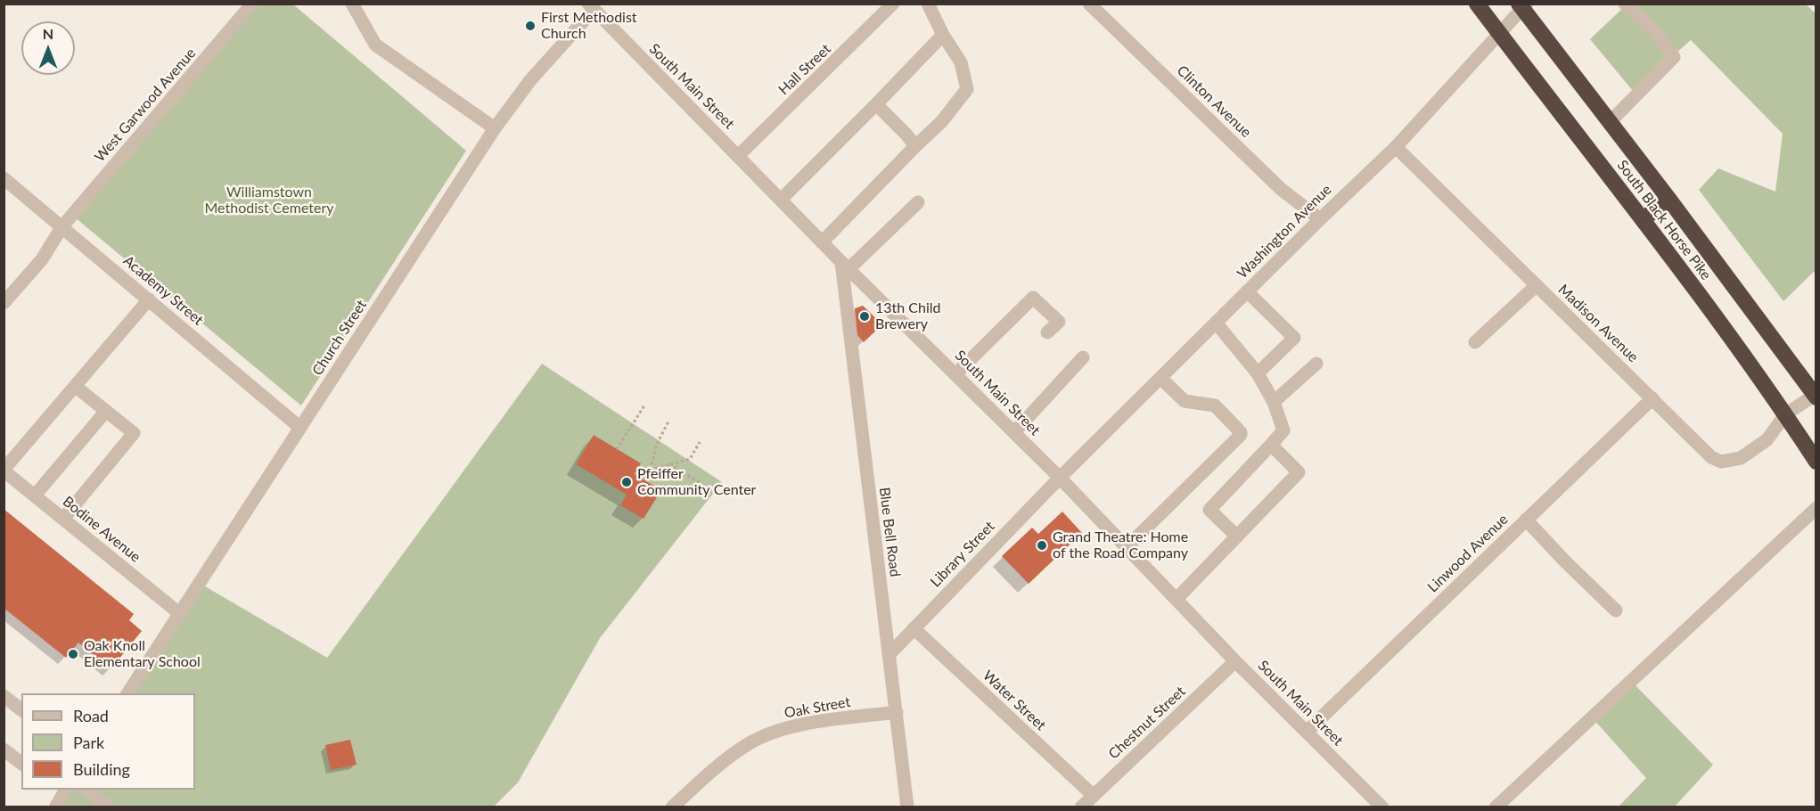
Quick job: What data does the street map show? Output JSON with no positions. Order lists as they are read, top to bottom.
{
  "streets": {
    "highway": ["South Black Horse Pike"],
    "street": [
      "Hall Street",
      "South Main Street",
      "Clinton Avenue",
      "West Garwood Avenue",
      "Washington Avenue",
      "Academy Street",
      "Madison Avenue",
      "Church Street",
      "Bodine Avenue",
      "Blue Bell Road",
      "Linwood Avenue",
      "Library Street",
      "Water Street",
      "Oak Street",
      "Chestnut Street"
    ]
  },
  "crossings": [
    ["Hall Street", "South Main Street"],
    ["South Main Street", "Washington Avenue"],
    ["South Main Street", "Church Street"],
    ["South Main Street", "Blue Bell Road"],
    ["South Main Street", "Linwood Avenue"],
    ["South Main Street", "Library Street"],
    ["South Main Street", "Chestnut Street"],
    ["Clinton Avenue", "Washington Avenue"],
    ["West Garwood Avenue", "Academy Street"],
    ["South Black Horse Pike", "Washington Avenue"],
    ["South Black Horse Pike", "Madison Avenue"],
    ["Washington Avenue", "Madison Avenue"],
    ["Washington Avenue", "Library Street"],
    ["Academy Street", "Church Street"],
    ["Madison Avenue", "Linwood Avenue"],
    ["Church Street", "Bodine Avenue"],
    ["Blue Bell Road", "Library Street"],
    ["Blue Bell Road", "Oak Street"],
    ["Library Street", "Water Street"],
    ["Water Street", "Chestnut Street"]
  ],
  "parks": ["Williamstown Methodist Cemetery"],
  "places": [
    "First Methodist Church",
    "13th Child Brewery",
    "Pfeiffer Community Center",
    "Grand Theatre: Home of the Road Company",
    "Oak Knoll Elementary School"
  ],
  "legend": ["Road", "Park", "Building"],
  "north": "top"
}
